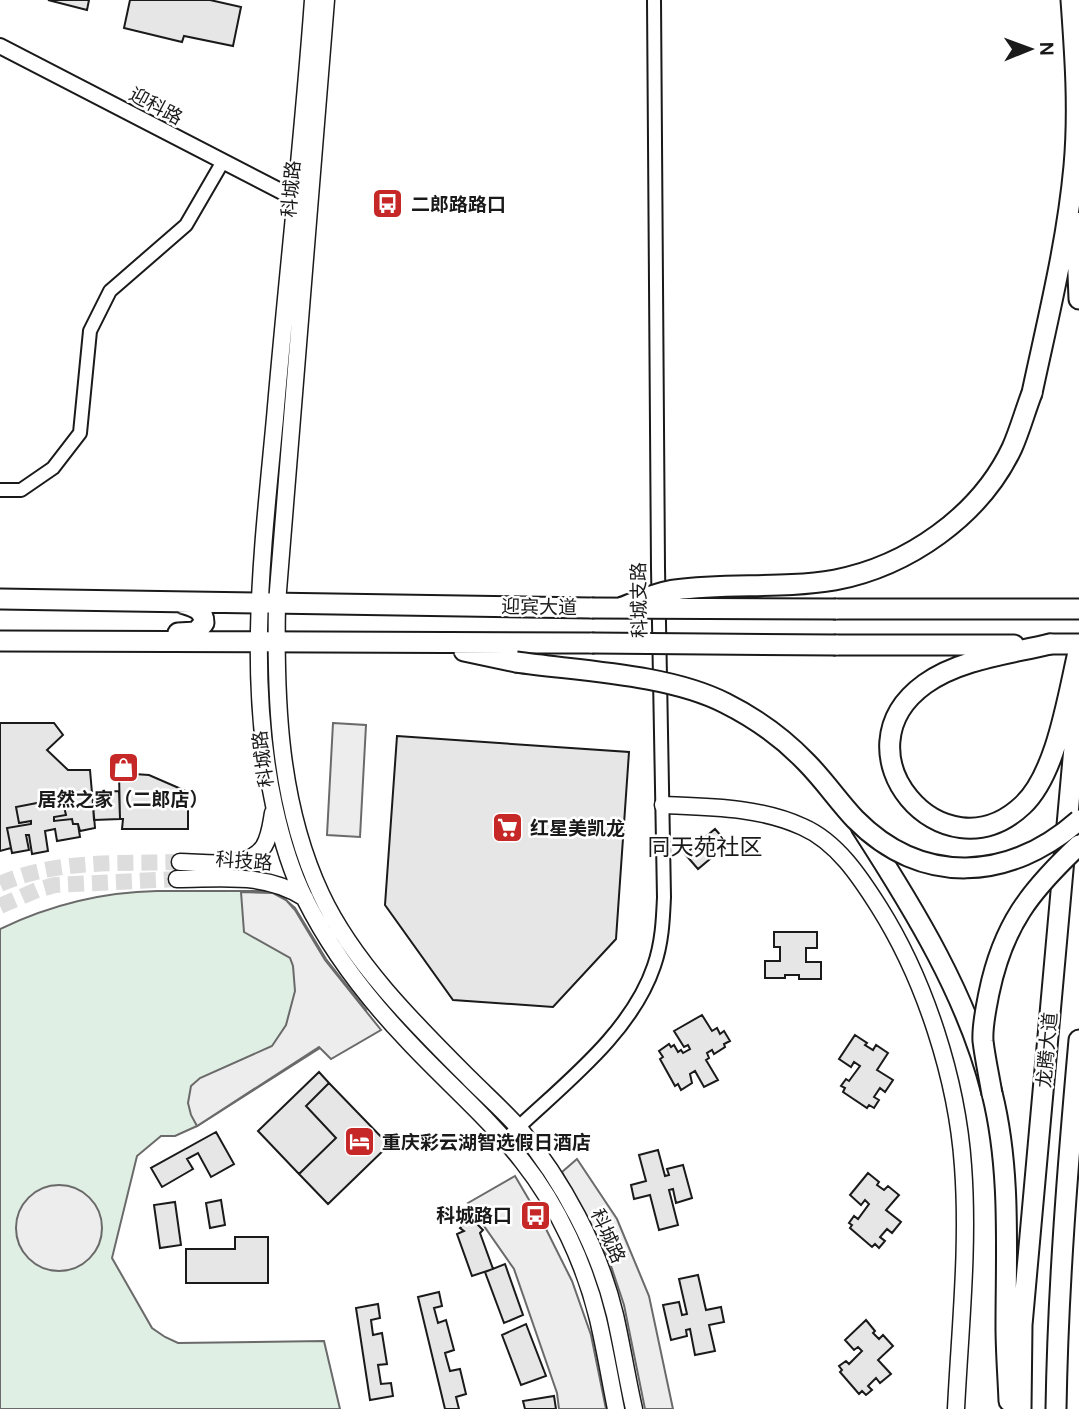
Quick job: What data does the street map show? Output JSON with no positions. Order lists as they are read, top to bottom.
{
  "streets": {
    "main road": [
      "科城路",
      "迎宾大道",
      "科技路",
      "龙腾大道"
    ],
    "street": ["迎科路", "科城支路"]
  },
  "crossings": [
    ["迎科路", "科城路"],
    ["科城路", "科城支路"],
    ["科城路", "迎宾大道"],
    ["科城路", "科技路"],
    ["迎宾大道", "龙腾大道"]
  ],
  "districts": ["同天苑社区"],
  "places": {
    "bus stop": ["二郎路路口", "科城路口"],
    "shop": ["居然之家（二郎店）"],
    "supermarket": ["红星美凯龙"],
    "hotel": ["重庆彩云湖智选假日酒店"]
  },
  "north": "right"
}
